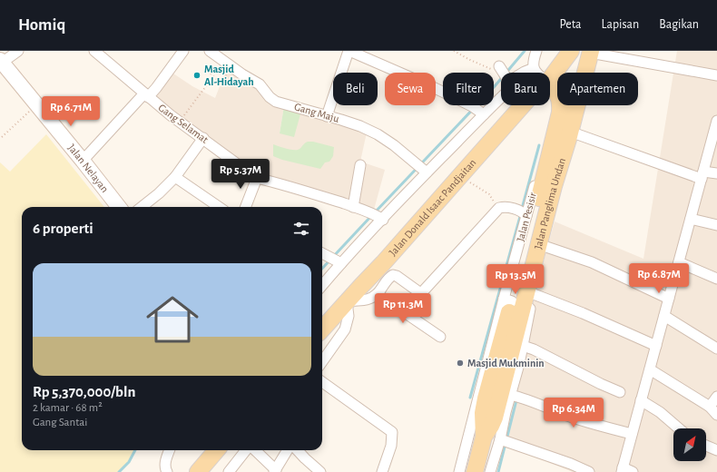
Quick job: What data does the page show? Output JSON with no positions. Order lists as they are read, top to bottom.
{
  "streets": {
    "main road": ["Jalan Nelayan", "Jalan Panglima Undan", "Jalan Donald Isaac Pandjaitan"],
    "street": ["Gang Maju", "Gang Selamat", "Jalan Pesisir"]
  },
  "crossings": [
    ["Jalan Panglima Undan", "Jalan Pesisir"]
  ],
  "places": ["Masjid Al-Hidayah", "Masjid Mukminin"],
  "north": "top right",
  "page": {
    "header": "Homiq",
    "nav": ["Peta", "Lapisan", "Bagikan"],
    "chip": [
      "Beli",
      "Sewa",
      "Filter",
      "Baru",
      "Apartemen"
    ],
    "price": [
      "Rp 6.71M",
      "Rp 5.37M",
      "Rp 6.87M",
      "Rp 13.5M",
      "Rp 11.3M",
      "Rp 6.34M"
    ],
    "heading": "6 properti",
    "list": [
      {
        "name": "Rp 5,370,000/bln",
        "note": "2 kamar · 68 m² · Gang Santai"
      }
    ]
  }
}
